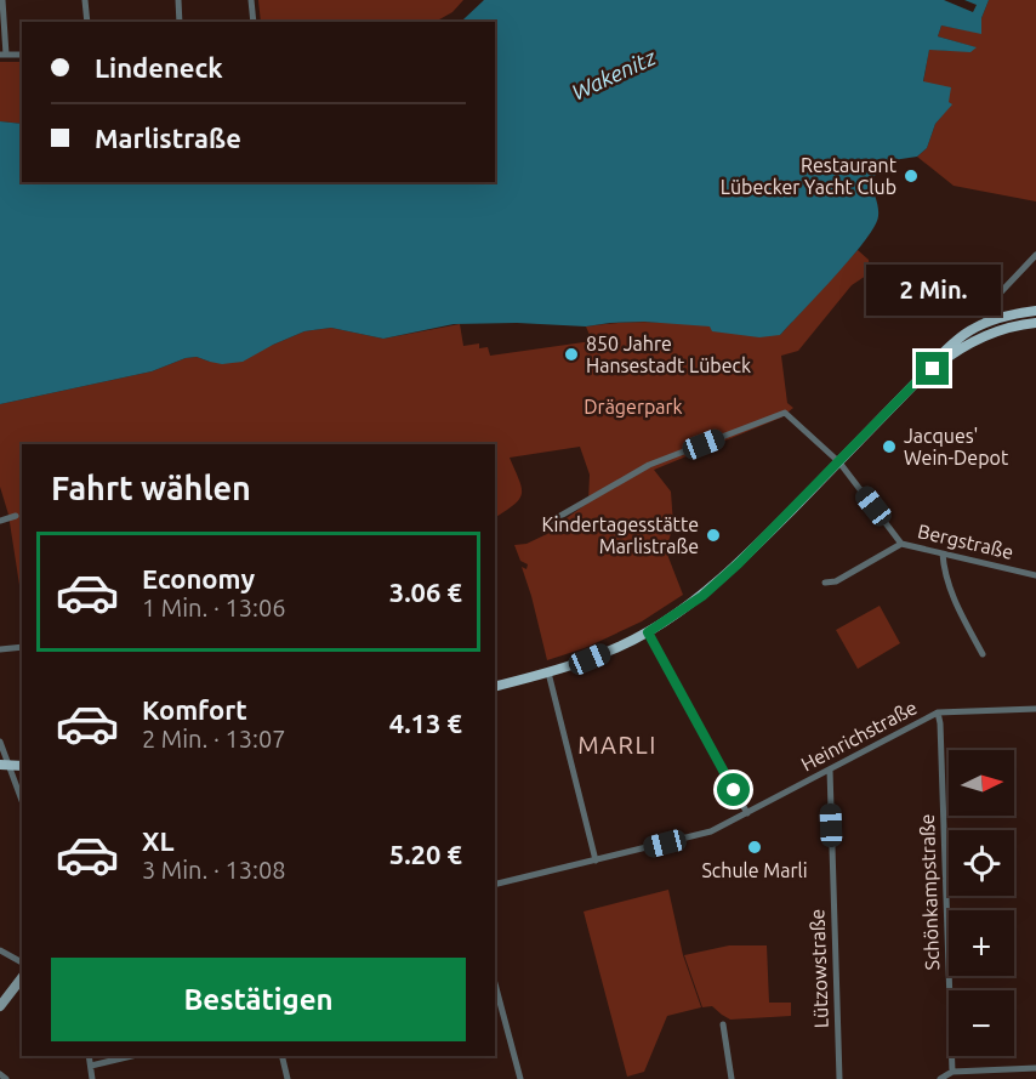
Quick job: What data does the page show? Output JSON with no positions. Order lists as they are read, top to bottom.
{
  "streets": {
    "street": [
      "Bergstraße",
      "Heinrichstraße",
      "Schönkampstraße",
      "Lützowstraße"
    ]
  },
  "crossings": [
    ["Heinrichstraße", "Schönkampstraße"],
    ["Heinrichstraße", "Lützowstraße"]
  ],
  "districts": ["MARLI"],
  "water": ["Wakenitz"],
  "parks": ["Drägerpark"],
  "places": [
    "Restaurant Lübecker Yacht Club",
    "850 Jahre Hansestadt Lübeck",
    "Jacques' Wein-Depot",
    "Kindertagesstätte Marlistraße",
    "Schule Marli"
  ],
  "north": "right",
  "page": {
    "banner": ["Lindeneck", "Marlistraße"],
    "bubble": "2 Min.",
    "heading": "Fahrt wählen",
    "list": [
      {
        "name": "Economy",
        "note": "1 Min. · 13:06",
        "value": "3.06 €"
      },
      {
        "name": "Komfort",
        "note": "2 Min. · 13:07",
        "value": "4.13 €"
      },
      {
        "name": "XL",
        "note": "3 Min. · 13:08",
        "value": "5.20 €"
      }
    ],
    "map_buttons": ["+", "−"],
    "buttons": "Bestätigen"
  }
}
